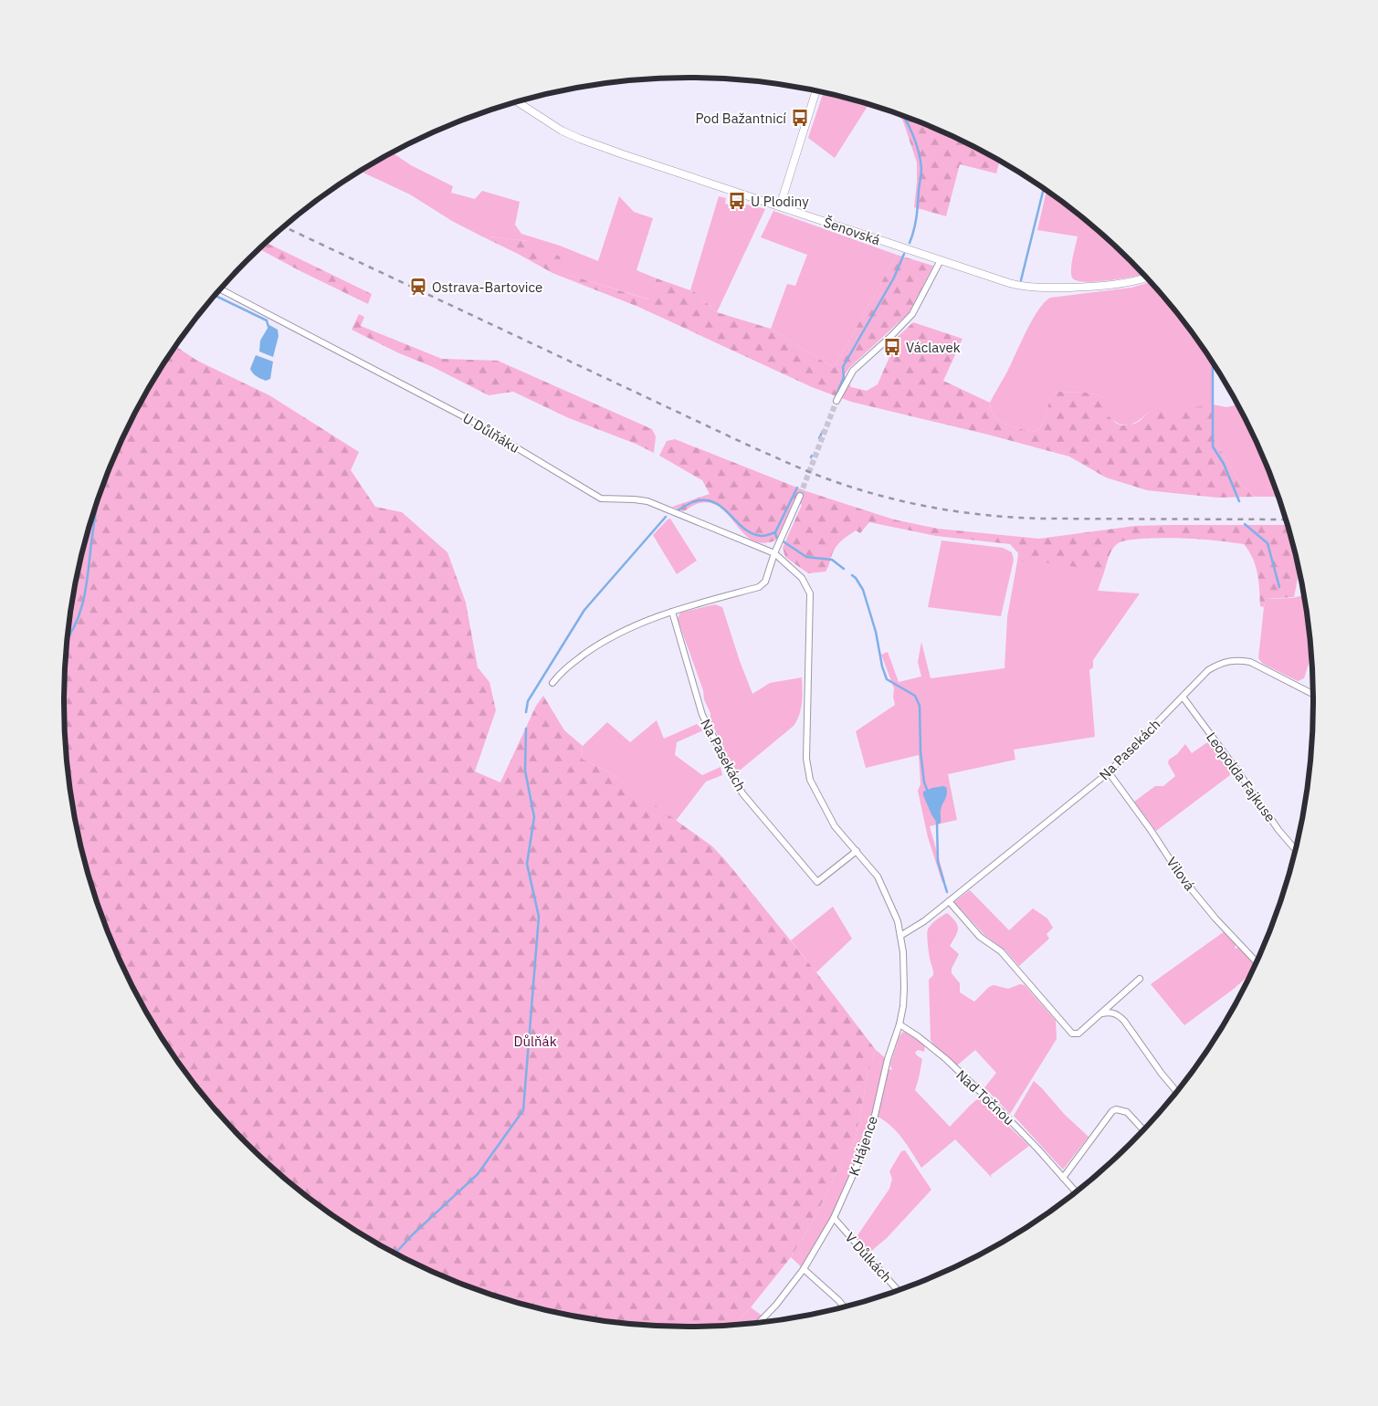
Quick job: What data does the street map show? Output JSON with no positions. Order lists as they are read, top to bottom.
{
  "streets": {
    "street": [
      "Šenovská",
      "U Důlňáku",
      "Na Pasekách",
      "Leopolda Fajkuse",
      "Vilová",
      "Nad Točnou",
      "K Hájence",
      "V Důlkách"
    ]
  },
  "crossings": [
    ["Na Pasekách", "Leopolda Fajkuse"],
    ["Na Pasekách", "Vilová"],
    ["Na Pasekách", "K Hájence"],
    ["Nad Točnou", "K Hájence"],
    ["K Hájence", "V Důlkách"]
  ],
  "parks": ["Důlňák"],
  "places": {
    "bus stop": ["Pod Bažantnicí", "U Plodiny", "Václavek"],
    "station": ["Ostrava-Bartovice"]
  }
}
